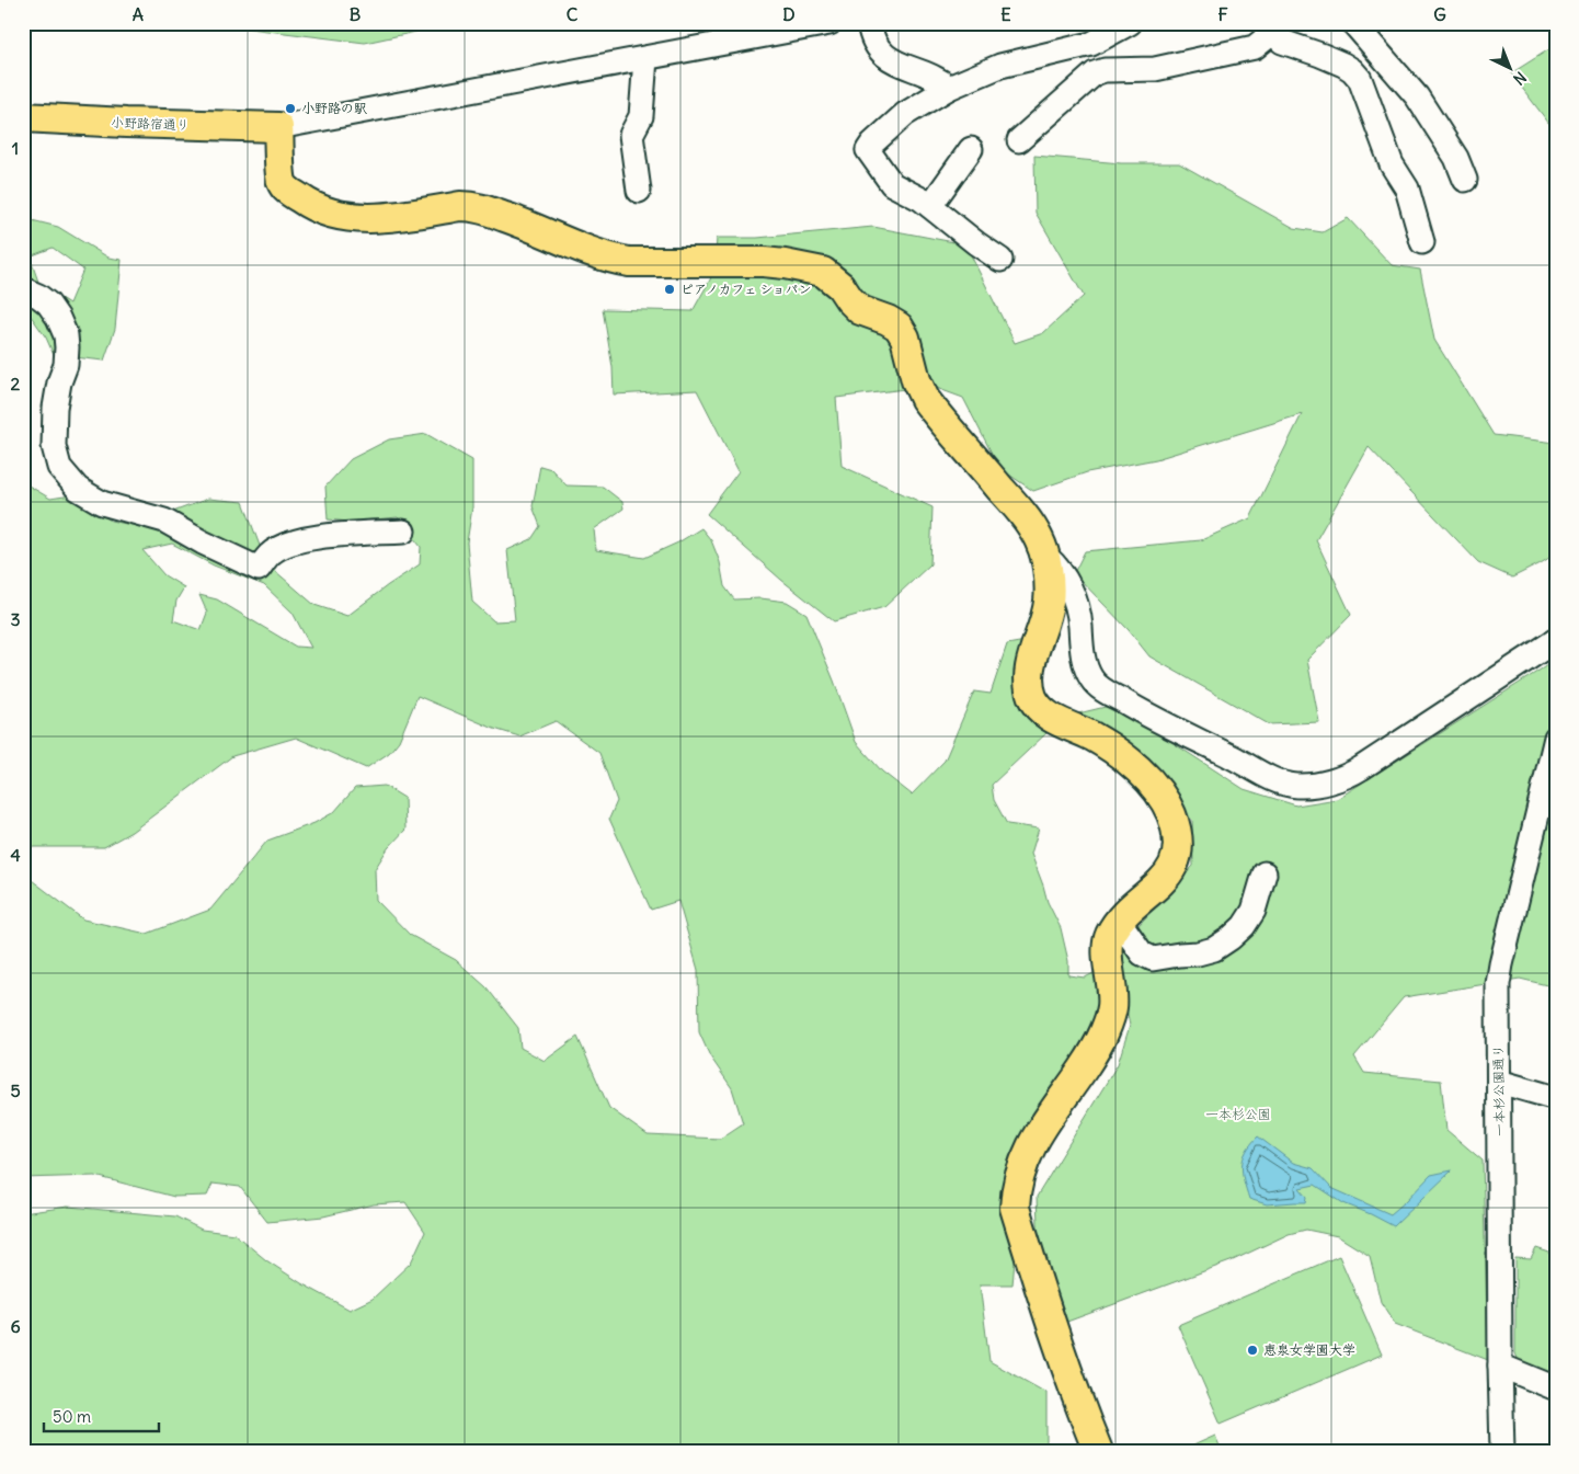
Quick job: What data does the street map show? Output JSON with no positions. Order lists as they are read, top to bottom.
{
  "streets": {
    "main road": ["小野路宿通り"],
    "street": ["一本杉公園通り"]
  },
  "parks": ["一本杉公園"],
  "places": ["小野路の駅", "ピアノカフェ ショパン", "恵泉女学園大学"],
  "scale_bar": "50 m",
  "north": "bottom right",
  "grid": {
    "columns": [
      "A",
      "B",
      "C",
      "D",
      "E",
      "F",
      "G"
    ],
    "rows": [
      "1",
      "2",
      "3",
      "4",
      "5",
      "6"
    ]
  }
}
